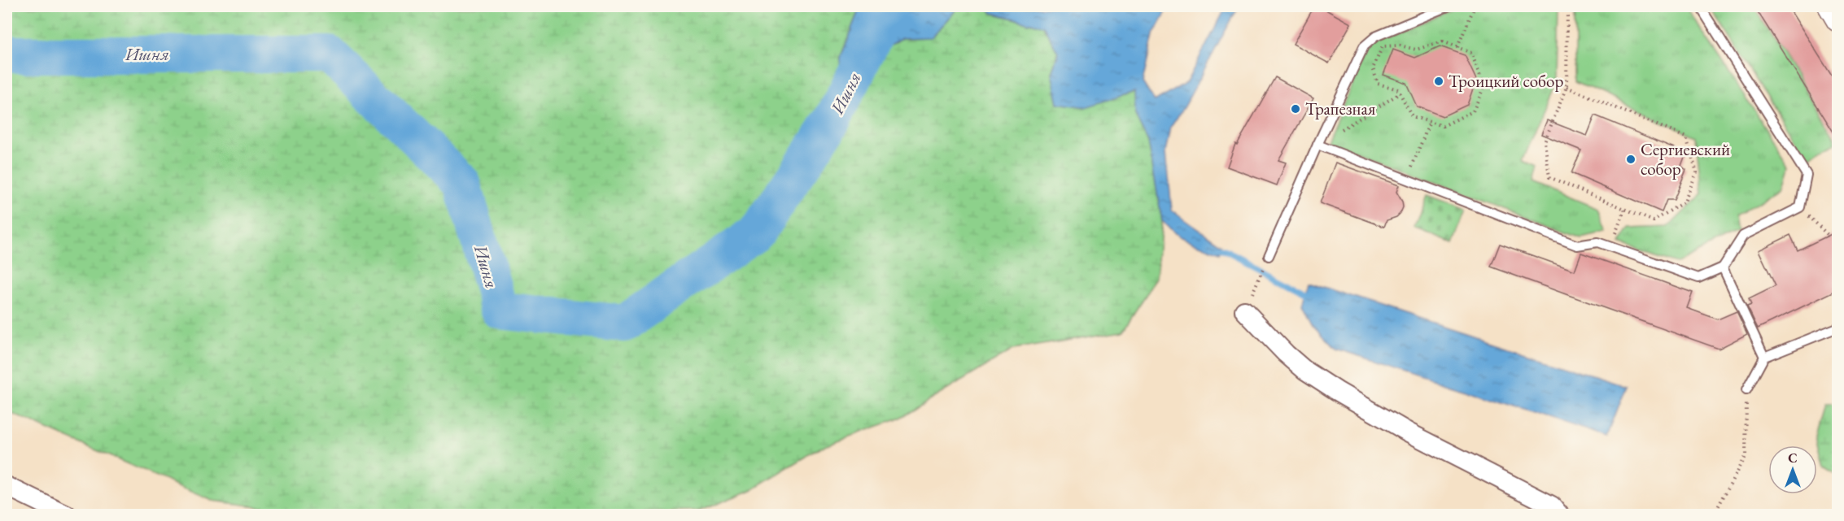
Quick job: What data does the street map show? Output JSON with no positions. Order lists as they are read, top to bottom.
{
  "water": ["Ишня"],
  "places": ["Троицкий собор", "Трапезная", "Сергиевский собор"],
  "north": "top"
}
